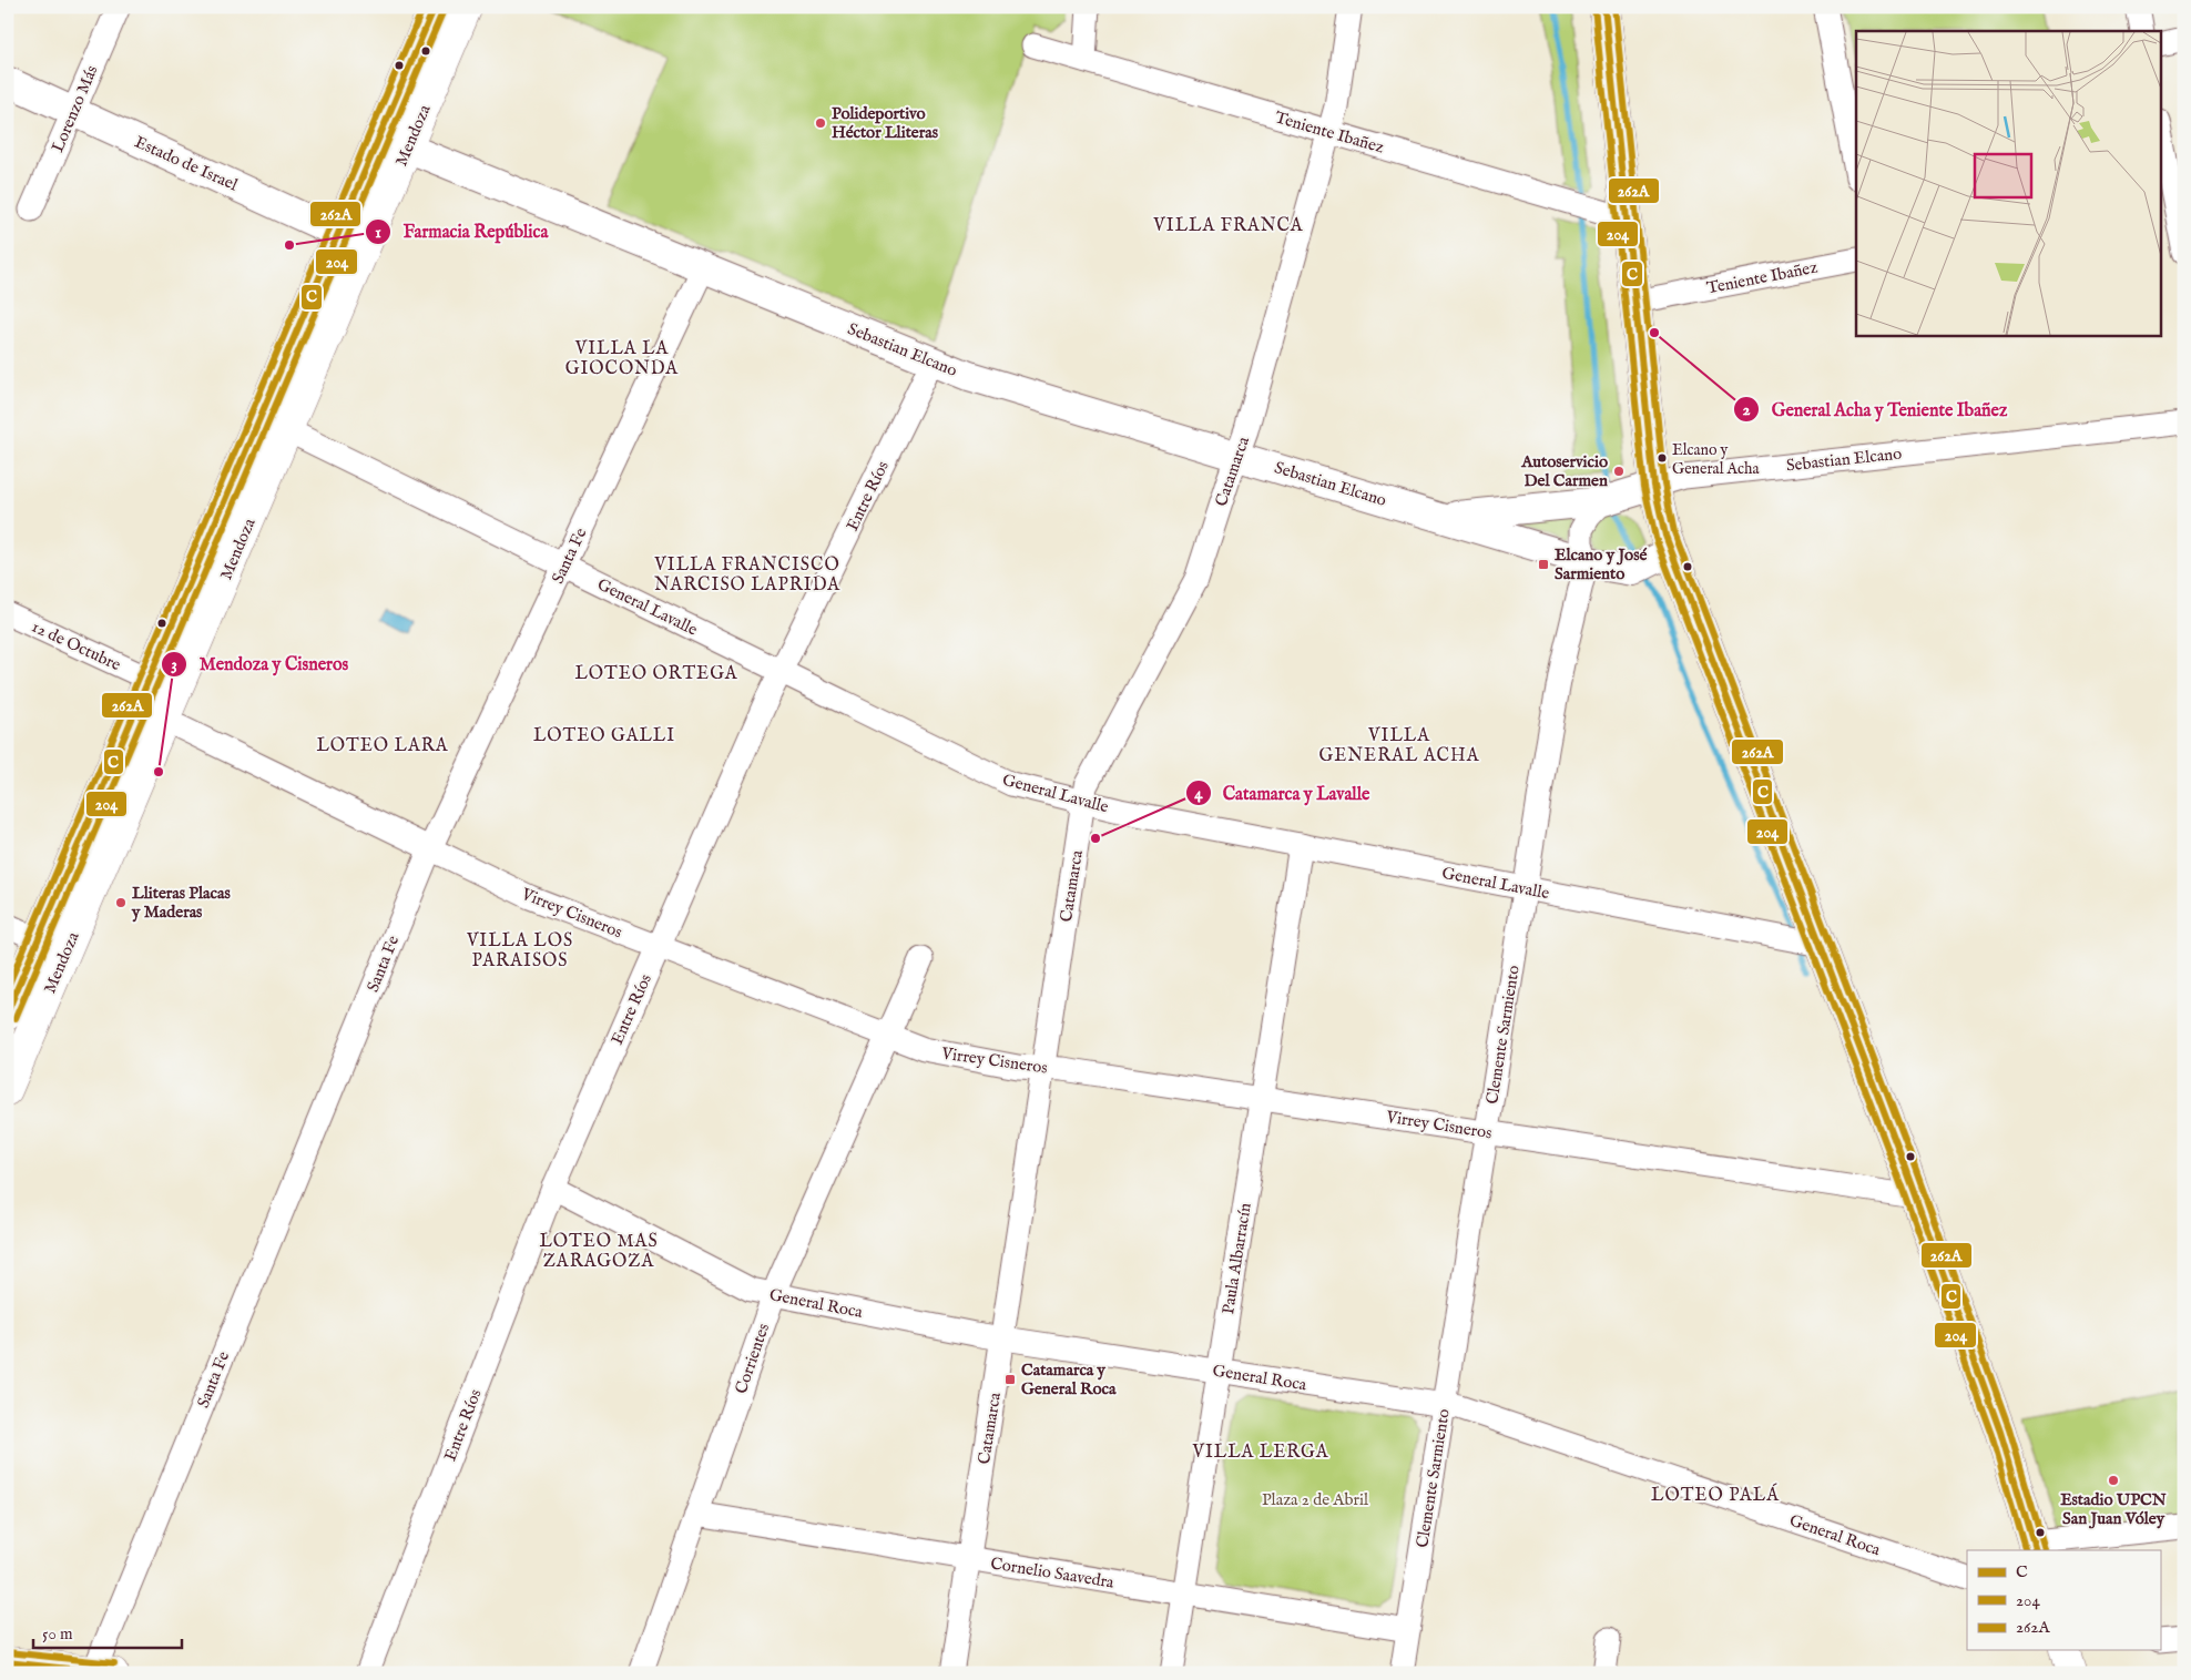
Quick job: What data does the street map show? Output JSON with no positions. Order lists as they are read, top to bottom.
{
  "streets": {
    "main road": ["Mendoza"],
    "street": [
      "Lorenzo Más",
      "Teniente Ibañez",
      "Estado de Israel",
      "Sebastian Elcano",
      "Catamarca",
      "Entre Ríos",
      "Santa Fe",
      "General Lavalle",
      "12 de Octubre",
      "Virrey Cisneros",
      "Clemente Sarmiento",
      "Paula Albarracín",
      "General Roca",
      "Corrientes",
      "Cornelio Saavedra"
    ]
  },
  "crossings": [
    ["Lorenzo Más", "Estado de Israel"],
    ["Teniente Ibañez", "Catamarca"],
    ["Mendoza", "Estado de Israel"],
    ["Mendoza", "Sebastian Elcano"],
    ["Mendoza", "General Lavalle"],
    ["Mendoza", "12 de Octubre"],
    ["Mendoza", "Virrey Cisneros"],
    ["Sebastian Elcano", "Catamarca"],
    ["Sebastian Elcano", "Entre Ríos"],
    ["Sebastian Elcano", "Santa Fe"],
    ["Sebastian Elcano", "Clemente Sarmiento"],
    ["Catamarca", "General Lavalle"],
    ["Catamarca", "Virrey Cisneros"],
    ["Catamarca", "General Roca"],
    ["Catamarca", "Cornelio Saavedra"],
    ["Entre Ríos", "General Lavalle"],
    ["Entre Ríos", "Virrey Cisneros"],
    ["Entre Ríos", "General Roca"],
    ["Santa Fe", "General Lavalle"],
    ["Santa Fe", "Virrey Cisneros"],
    ["General Lavalle", "Clemente Sarmiento"],
    ["General Lavalle", "Paula Albarracín"],
    ["12 de Octubre", "Virrey Cisneros"],
    ["Virrey Cisneros", "Clemente Sarmiento"],
    ["Virrey Cisneros", "Paula Albarracín"],
    ["Virrey Cisneros", "Corrientes"],
    ["Clemente Sarmiento", "General Roca"],
    ["Clemente Sarmiento", "Cornelio Saavedra"],
    ["Paula Albarracín", "General Roca"],
    ["Paula Albarracín", "Cornelio Saavedra"],
    ["General Roca", "Corrientes"],
    ["Corrientes", "Cornelio Saavedra"]
  ],
  "districts": [
    "VILLA FRANCA",
    "VILLA LA GIOCONDA",
    "VILLA FRANCISCO NARCISO LAPRIDA",
    "LOTEO ORTEGA",
    "LOTEO GALLI",
    "VILLA GENERAL ACHA",
    "LOTEO LARA",
    "VILLA LOS PARAISOS",
    "LOTEO MAS ZARAGOZA",
    "VILLA LERGA",
    "LOTEO PALÁ"
  ],
  "parks": ["Plaza 2 de Abril"],
  "places": {
    "other": [
      "Polideportivo Héctor Lliteras",
      "Farmacia República",
      "General Acha y Teniente Ibañez",
      "Elcano y General Acha",
      "Autoservicio Del Carmen",
      "Mendoza y Cisneros",
      "Catamarca y Lavalle",
      "Lliteras Placas y Maderas",
      "Estadio UPCN San Juan Vóley"
    ],
    "transit": ["Elcano y José Sarmiento", "Catamarca y General Roca"]
  },
  "lines": ["transit line C", "transit line 262A", "transit line 204"],
  "legend": ["C", "204", "262A"],
  "scale_bar": "50 m"
}
